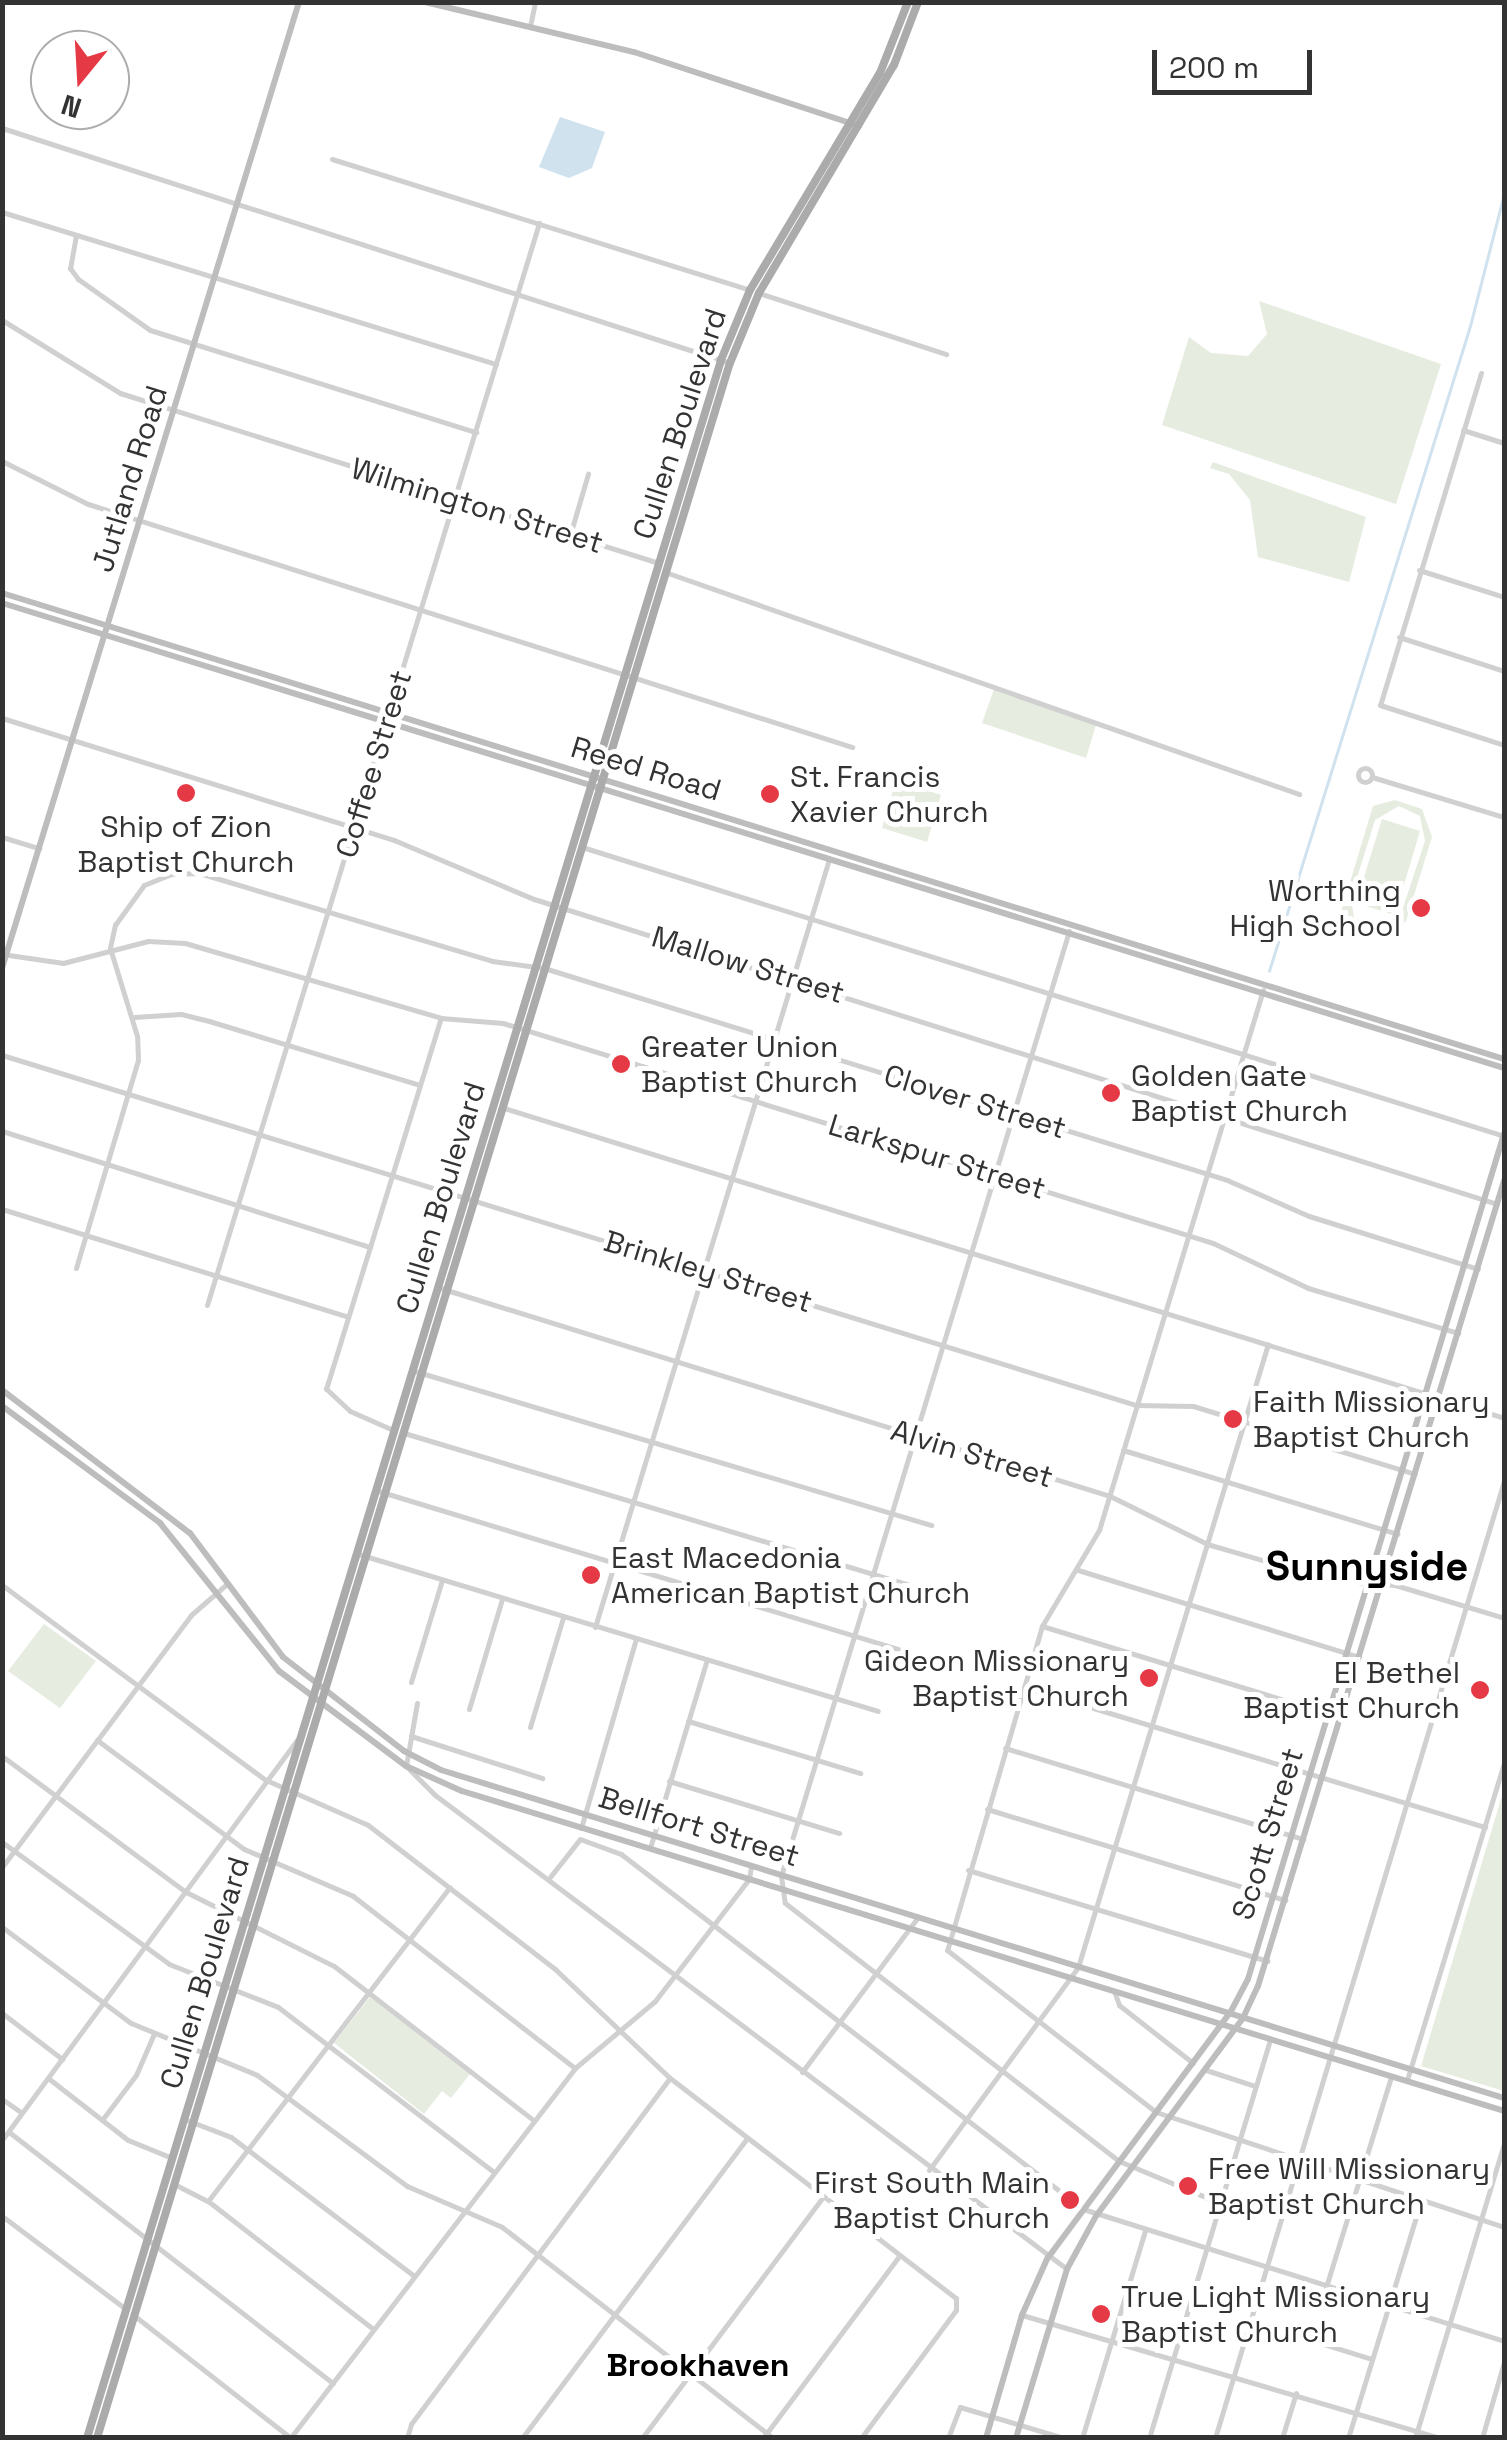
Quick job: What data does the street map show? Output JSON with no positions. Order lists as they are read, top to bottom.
{
  "streets": {
    "main road": [
      "Cullen Boulevard",
      "Jutland Road",
      "Reed Road",
      "Bellfort Street",
      "Scott Street"
    ],
    "street": [
      "Wilmington Street",
      "Coffee Street",
      "Mallow Street",
      "Clover Street",
      "Larkspur Street",
      "Brinkley Street",
      "Alvin Street"
    ]
  },
  "crossings": [
    ["Cullen Boulevard", "Wilmington Street"],
    ["Cullen Boulevard", "Reed Road"],
    ["Cullen Boulevard", "Mallow Street"],
    ["Cullen Boulevard", "Clover Street"],
    ["Cullen Boulevard", "Larkspur Street"],
    ["Cullen Boulevard", "Brinkley Street"],
    ["Cullen Boulevard", "Alvin Street"],
    ["Cullen Boulevard", "Bellfort Street"],
    ["Jutland Road", "Wilmington Street"],
    ["Jutland Road", "Reed Road"],
    ["Jutland Road", "Mallow Street"],
    ["Jutland Road", "Larkspur Street"],
    ["Wilmington Street", "Coffee Street"],
    ["Coffee Street", "Reed Road"],
    ["Coffee Street", "Mallow Street"],
    ["Coffee Street", "Clover Street"],
    ["Coffee Street", "Larkspur Street"],
    ["Coffee Street", "Brinkley Street"],
    ["Mallow Street", "Scott Street"],
    ["Clover Street", "Larkspur Street"],
    ["Clover Street", "Scott Street"],
    ["Larkspur Street", "Scott Street"],
    ["Brinkley Street", "Scott Street"],
    ["Alvin Street", "Scott Street"],
    ["Bellfort Street", "Scott Street"]
  ],
  "districts": ["Sunnyside", "Brookhaven"],
  "places": [
    "Ship of Zion Baptist Church",
    "St. Francis Xavier Church",
    "Worthing High School",
    "Greater Union Baptist Church",
    "Golden Gate Baptist Church",
    "Faith Missionary Baptist Church",
    "East Macedonia American Baptist Church",
    "Gideon Missionary Baptist Church",
    "El Bethel Baptist Church",
    "Free Will Missionary Baptist Church",
    "First South Main Baptist Church",
    "True Light Missionary Baptist Church"
  ],
  "scale_bar": "200 m",
  "north": "bottom"
}
